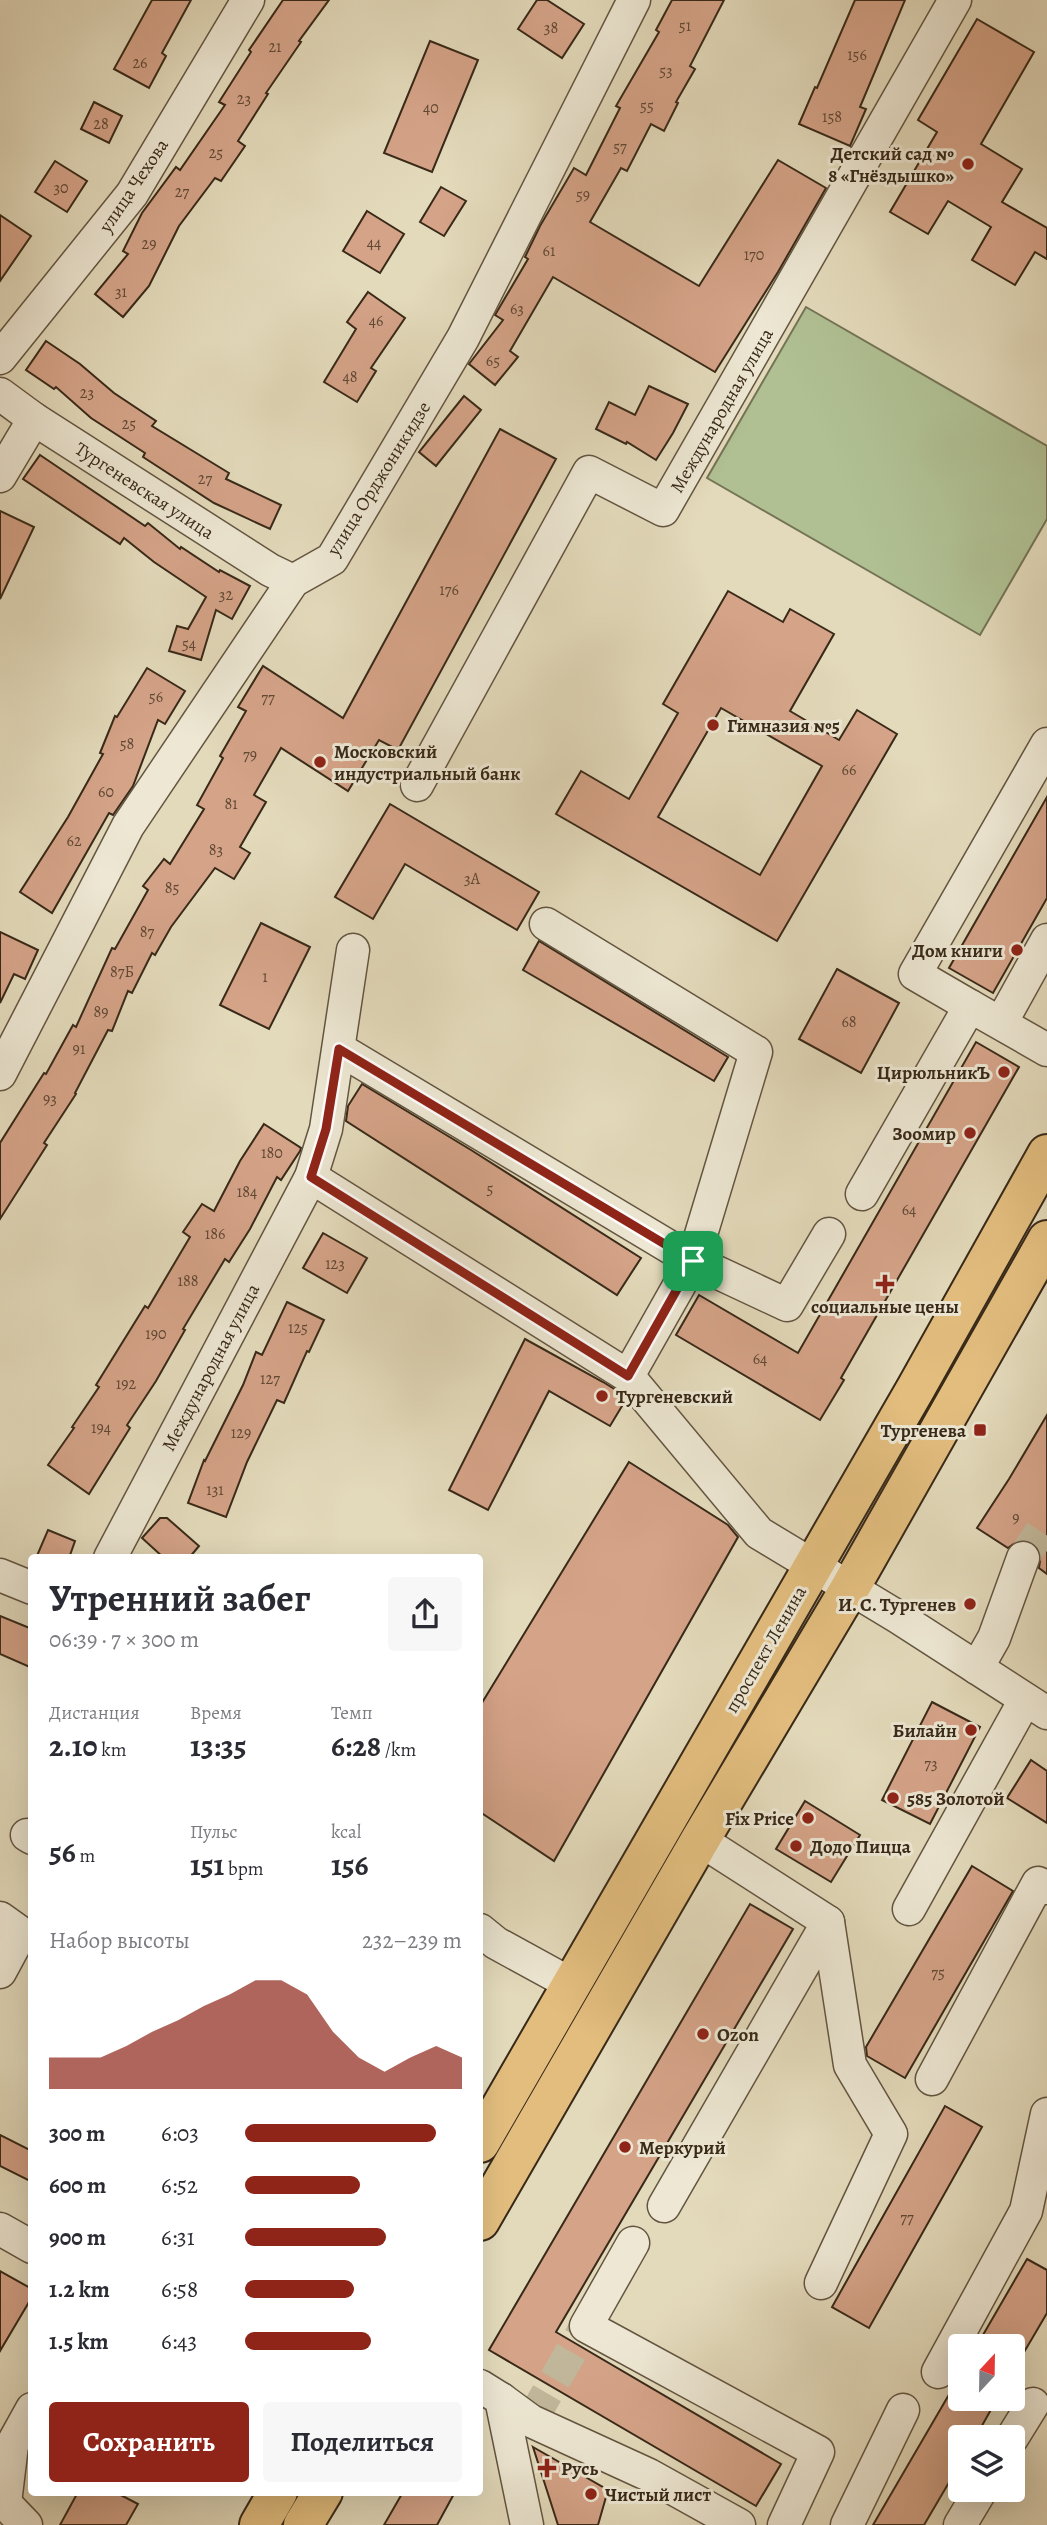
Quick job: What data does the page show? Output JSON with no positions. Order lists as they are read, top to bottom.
{
  "streets": {
    "main road": ["проспект Ленина"],
    "street": [
      "улица Чехова",
      "Международная улица",
      "улица Орджоникидзе",
      "Тургеневская улица"
    ]
  },
  "crossings": [
    ["улица Орджоникидзе", "Тургеневская улица"]
  ],
  "places": {
    "other": [
      "Детский сад № 8 «Гнёздышко»",
      "Гимназия №5",
      "Московский индустриальный банк",
      "Дом книги",
      "ЦирюльникЪ",
      "Зоомир",
      "Тургеневский",
      "И. С. Тургенев",
      "Билайн",
      "585 Золотой",
      "Fix Price",
      "Додо Пицца",
      "Ozon",
      "Меркурий",
      "Чистый лист"
    ],
    "health": ["социальные цены", "Русь"],
    "transit": ["Тургенева"]
  },
  "house_numbers": [
    "51",
    "38",
    "21",
    "156",
    "26",
    "53",
    "23",
    "55",
    "40",
    "158",
    "28",
    "57",
    "25",
    "30",
    "27",
    "59",
    "44",
    "29",
    "61",
    "170",
    "31",
    "63",
    "46",
    "65",
    "48",
    "23",
    "25",
    "27",
    "176",
    "32",
    "54",
    "56",
    "77",
    "58",
    "79",
    "66",
    "60",
    "81",
    "62",
    "83",
    "3А",
    "85",
    "87",
    "87Б",
    "1",
    "89",
    "68",
    "91",
    "93",
    "180",
    "5",
    "184",
    "64",
    "186",
    "123",
    "188",
    "125",
    "190",
    "64",
    "127",
    "192",
    "194",
    "129",
    "131",
    "9",
    "73",
    "75",
    "77"
  ],
  "north": "top",
  "page": {
    "heading": ["Утренний забег", "06:39 · 7 × 300 m"],
    "stats": [
      ["Дистанция", "2.10 km"],
      ["Время", "13:35"],
      ["Темп", "6:28 /km"],
      ["56 m"],
      ["Пульс", "151 bpm"],
      ["kcal", "156"]
    ],
    "chart": ["Набор высоты", "232–239 m"],
    "list": [
      {
        "name": "300 m",
        "note": "6:03"
      },
      {
        "name": "600 m",
        "note": "6:52"
      },
      {
        "name": "900 m",
        "note": "6:31"
      },
      {
        "name": "1.2 km",
        "note": "6:58"
      },
      {
        "name": "1.5 km",
        "note": "6:43"
      }
    ],
    "buttons": ["Сохранить", "Поделиться"]
  }
}
